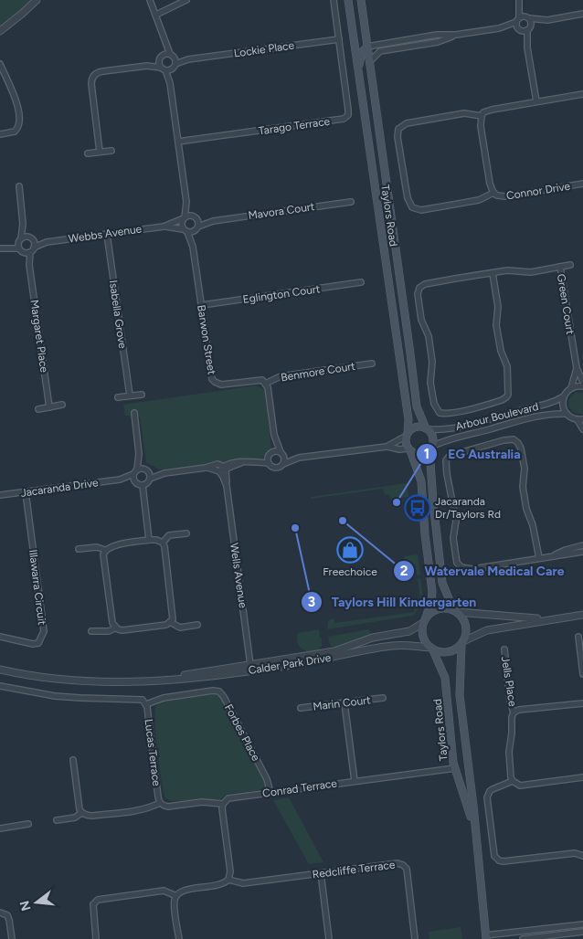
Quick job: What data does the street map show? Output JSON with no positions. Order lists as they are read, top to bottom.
{
  "streets": {
    "main road": ["Taylors Road"],
    "street": [
      "Lockie Place",
      "Tarago Terrace",
      "Connor Drive",
      "Mavora Court",
      "Webbs Avenue",
      "Eglington Court",
      "Green Court",
      "Isabella Grove",
      "Margaret Place",
      "Barwon Street",
      "Benmore Court",
      "Arbour Boulevard",
      "Jacaranda Drive",
      "Wells Avenue",
      "Illawarra Circuit",
      "Calder Park Drive",
      "Jells Place",
      "Marin Court",
      "Forbes Place",
      "Lucas Terrace",
      "Conrad Terrace",
      "Redcliffe Terrace"
    ]
  },
  "crossings": [
    ["Lockie Place", "Tarago Terrace"],
    ["Mavora Court", "Webbs Avenue"],
    ["Mavora Court", "Barwon Street"],
    ["Taylors Road", "Arbour Boulevard"],
    ["Taylors Road", "Calder Park Drive"],
    ["Taylors Road", "Conrad Terrace"],
    ["Webbs Avenue", "Isabella Grove"],
    ["Webbs Avenue", "Margaret Place"],
    ["Webbs Avenue", "Barwon Street"],
    ["Eglington Court", "Barwon Street"],
    ["Barwon Street", "Benmore Court"],
    ["Jacaranda Drive", "Illawarra Circuit"],
    ["Wells Avenue", "Calder Park Drive"],
    ["Forbes Place", "Lucas Terrace"],
    ["Forbes Place", "Conrad Terrace"],
    ["Lucas Terrace", "Conrad Terrace"]
  ],
  "places": {
    "other": ["EG Australia", "Watervale Medical Care", "Taylors Hill Kindergarten"],
    "bus stop": ["Jacaranda Dr/Taylors Rd"],
    "shop": ["Freechoice"]
  },
  "north": "left"
}
